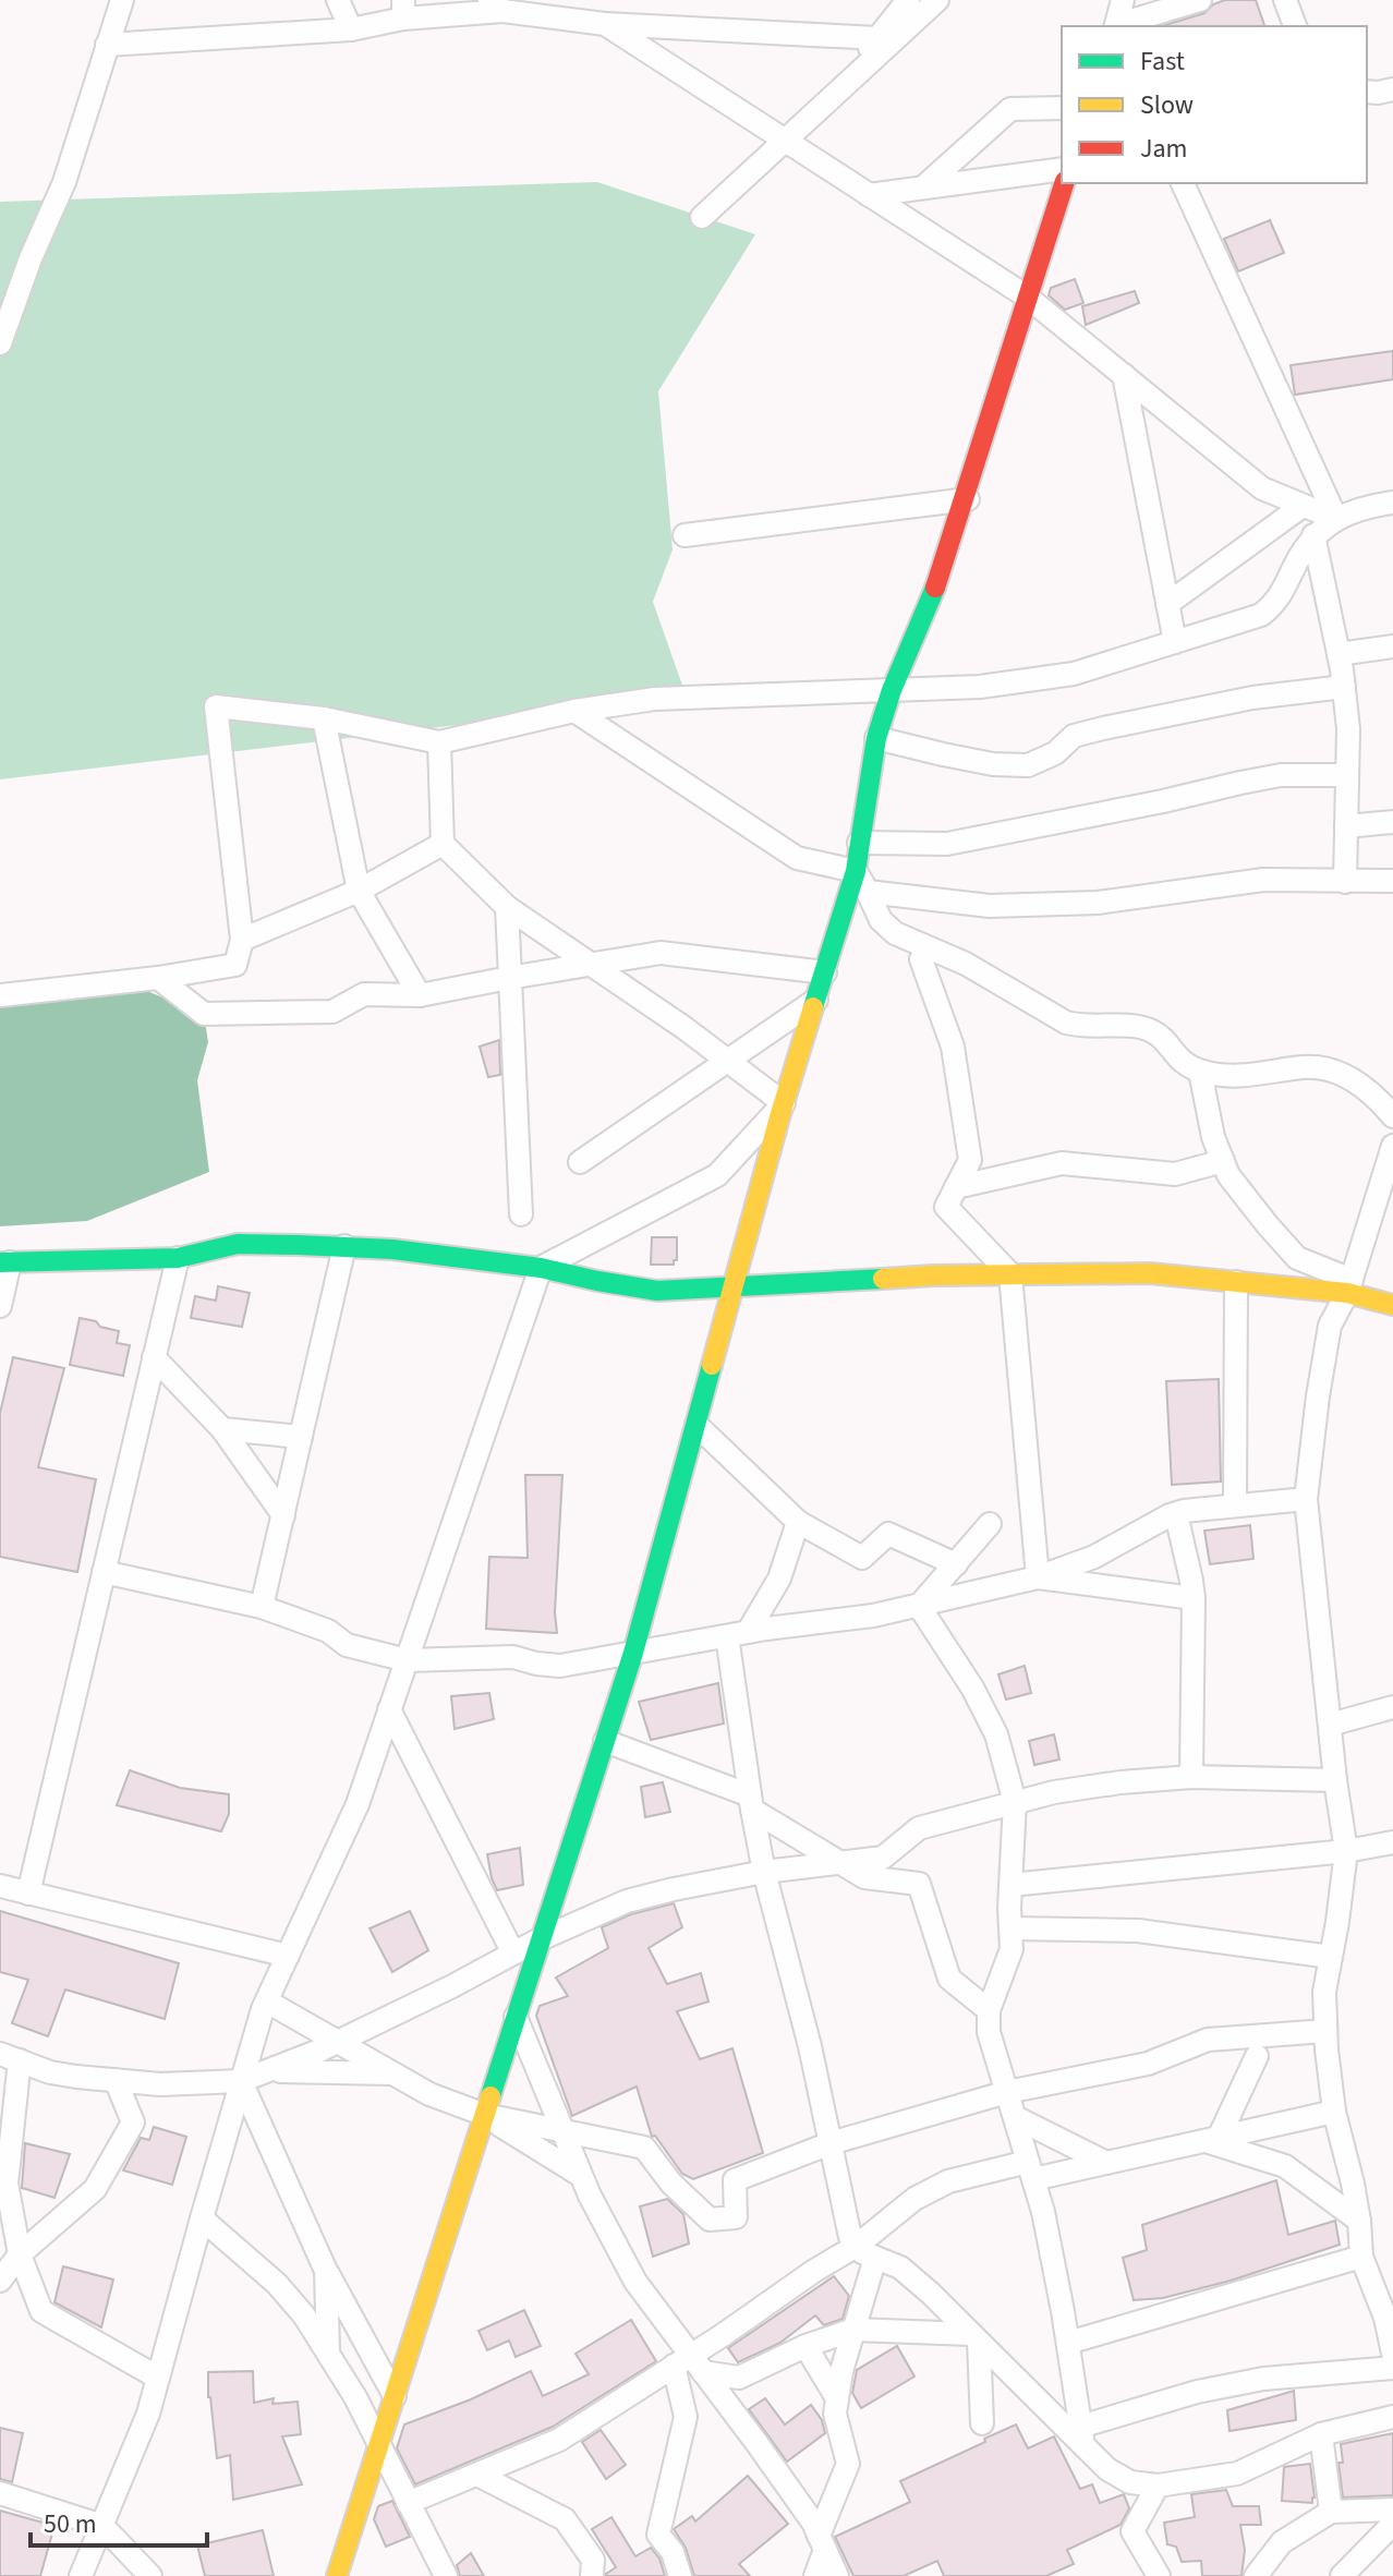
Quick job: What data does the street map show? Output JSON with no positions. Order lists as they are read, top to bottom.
{
  "legend": ["Fast", "Slow", "Jam"],
  "scale_bar": "50 m"
}
